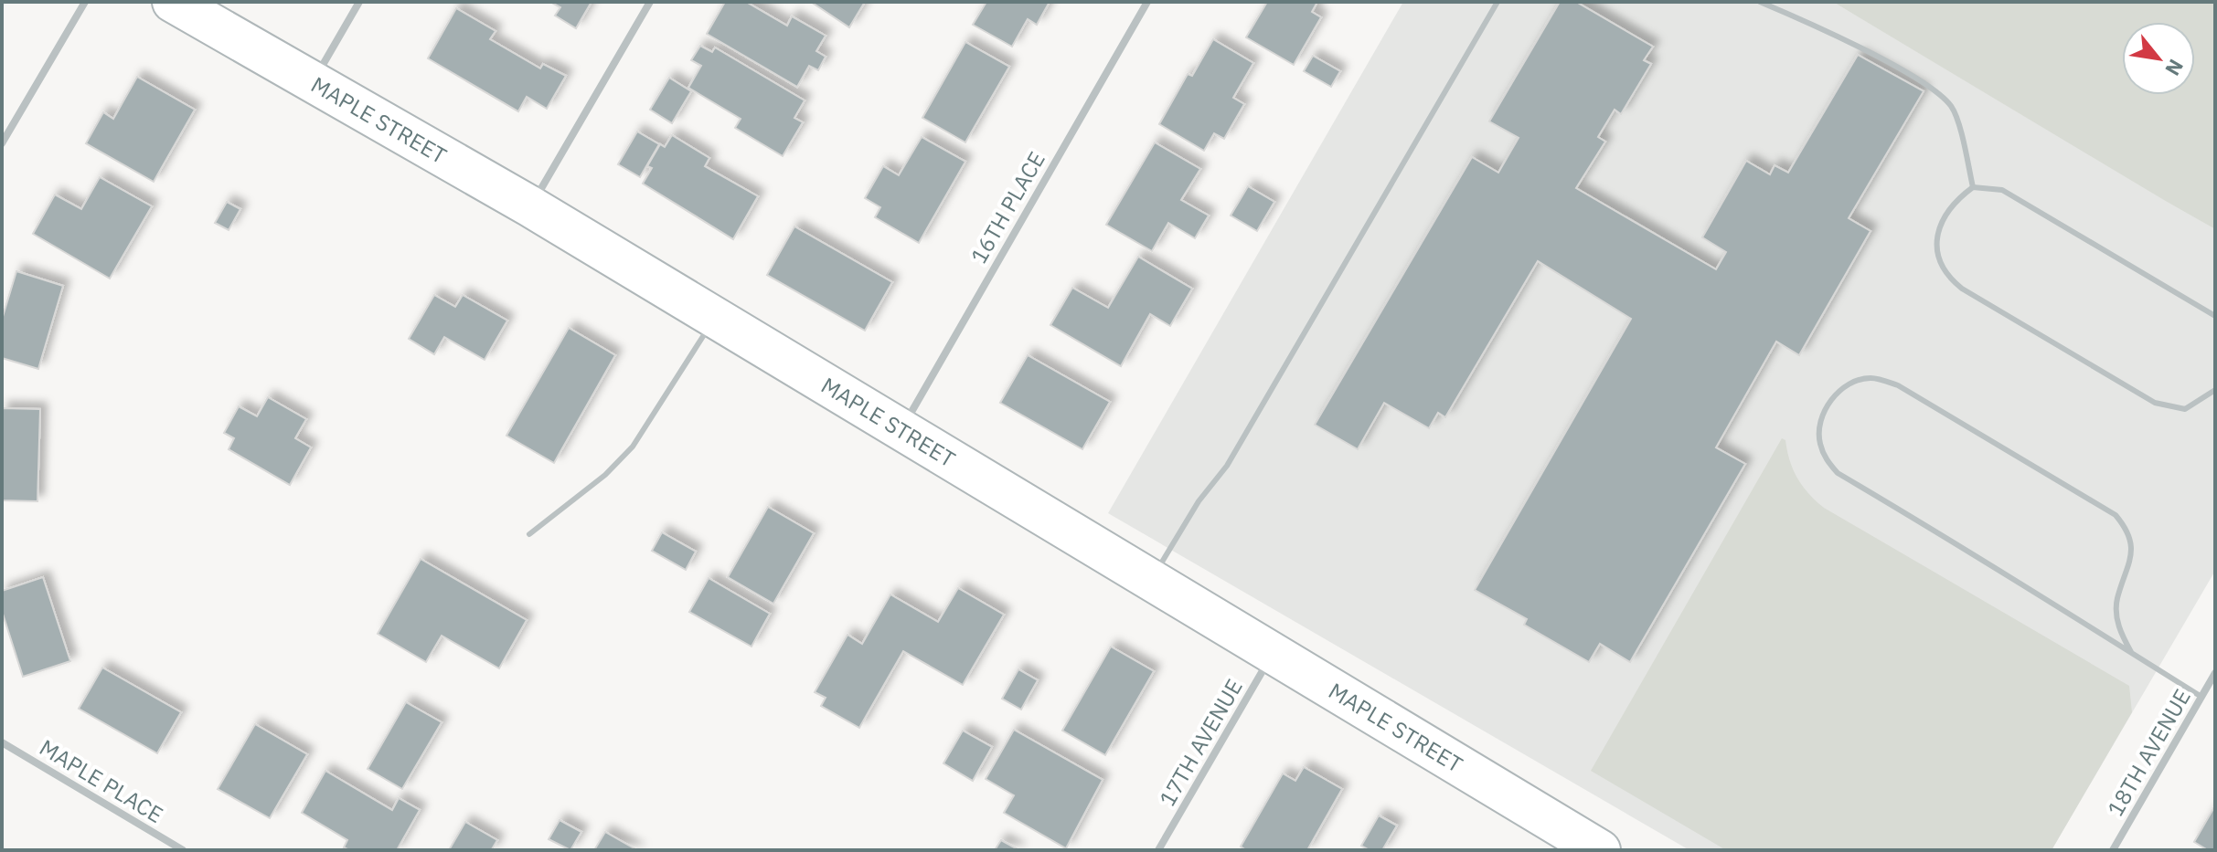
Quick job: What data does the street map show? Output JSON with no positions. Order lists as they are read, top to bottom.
{
  "streets": {
    "street": [
      "MAPLE STREET",
      "16TH PLACE",
      "17TH AVENUE",
      "18TH AVENUE",
      "MAPLE PLACE"
    ]
  },
  "crossings": [
    ["MAPLE STREET", "16TH PLACE"],
    ["MAPLE STREET", "17TH AVENUE"]
  ],
  "north": "bottom right"
}
